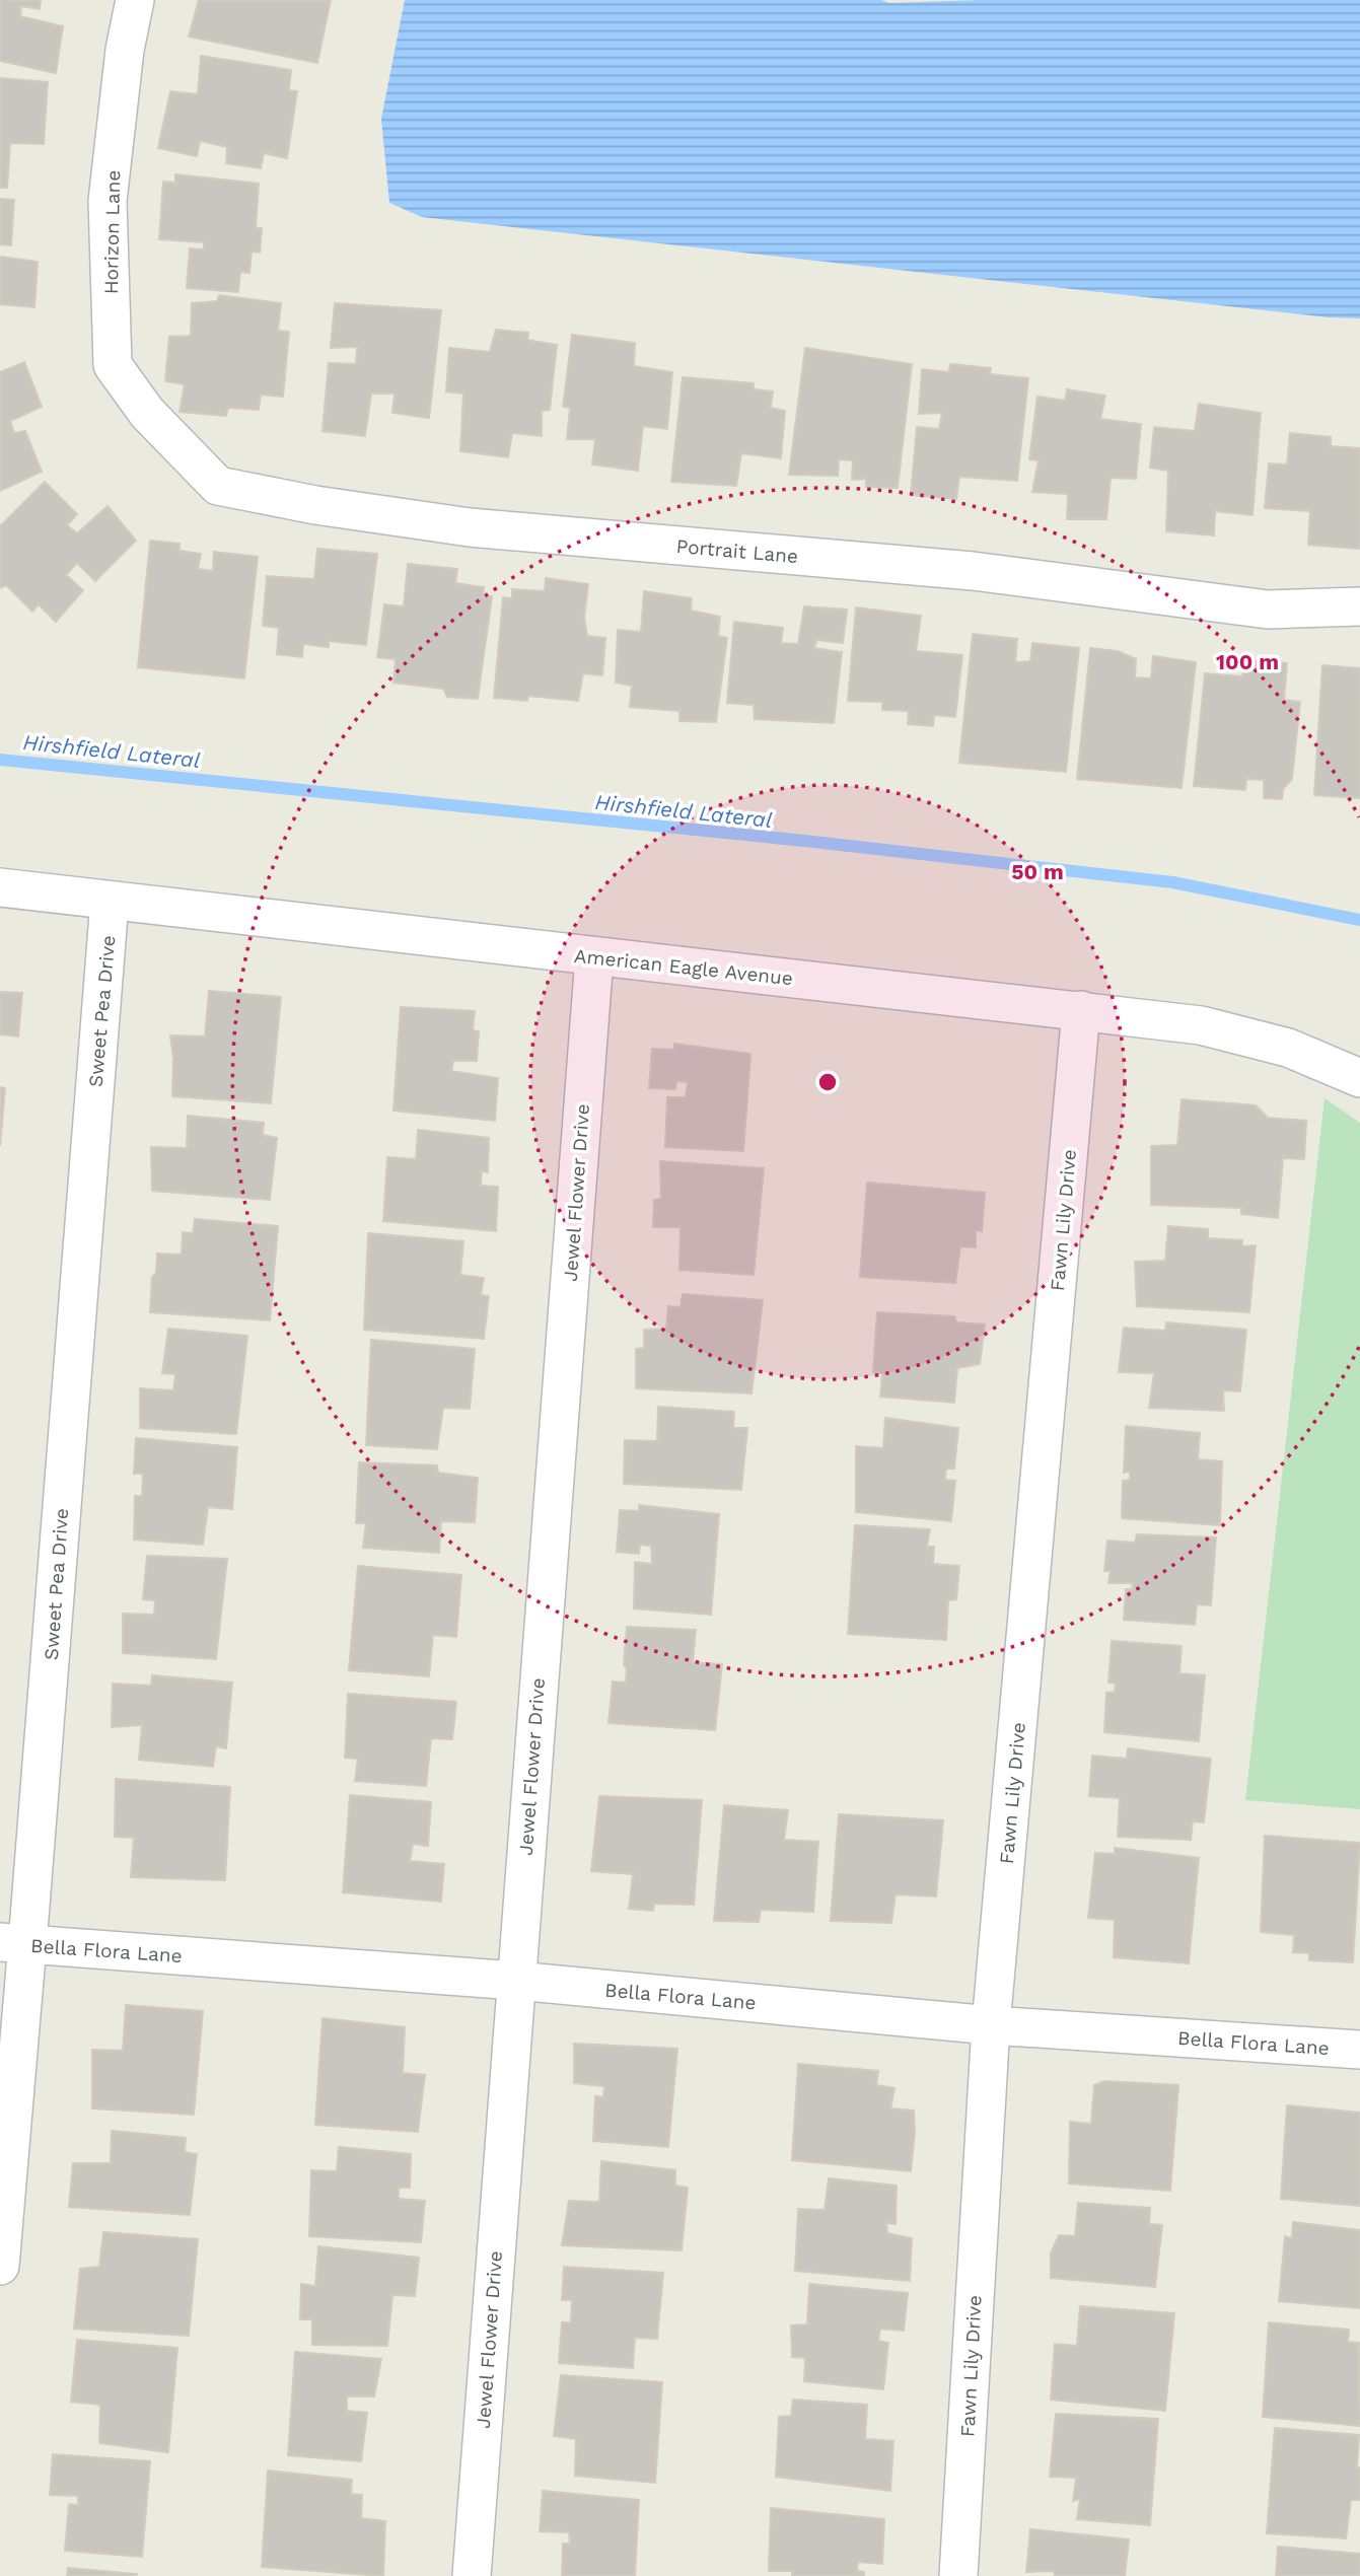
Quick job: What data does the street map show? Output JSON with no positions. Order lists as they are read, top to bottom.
{
  "streets": {
    "street": [
      "Horizon Lane",
      "Portrait Lane",
      "American Eagle Avenue",
      "Sweet Pea Drive",
      "Jewel Flower Drive",
      "Fawn Lily Drive",
      "Bella Flora Lane"
    ]
  },
  "crossings": [
    ["Horizon Lane", "Portrait Lane"],
    ["American Eagle Avenue", "Sweet Pea Drive"],
    ["American Eagle Avenue", "Jewel Flower Drive"],
    ["American Eagle Avenue", "Fawn Lily Drive"],
    ["Sweet Pea Drive", "Bella Flora Lane"],
    ["Jewel Flower Drive", "Bella Flora Lane"],
    ["Fawn Lily Drive", "Bella Flora Lane"]
  ],
  "water": ["Hirshfield Lateral"],
  "rings": ["100 m", "50 m"]
}
